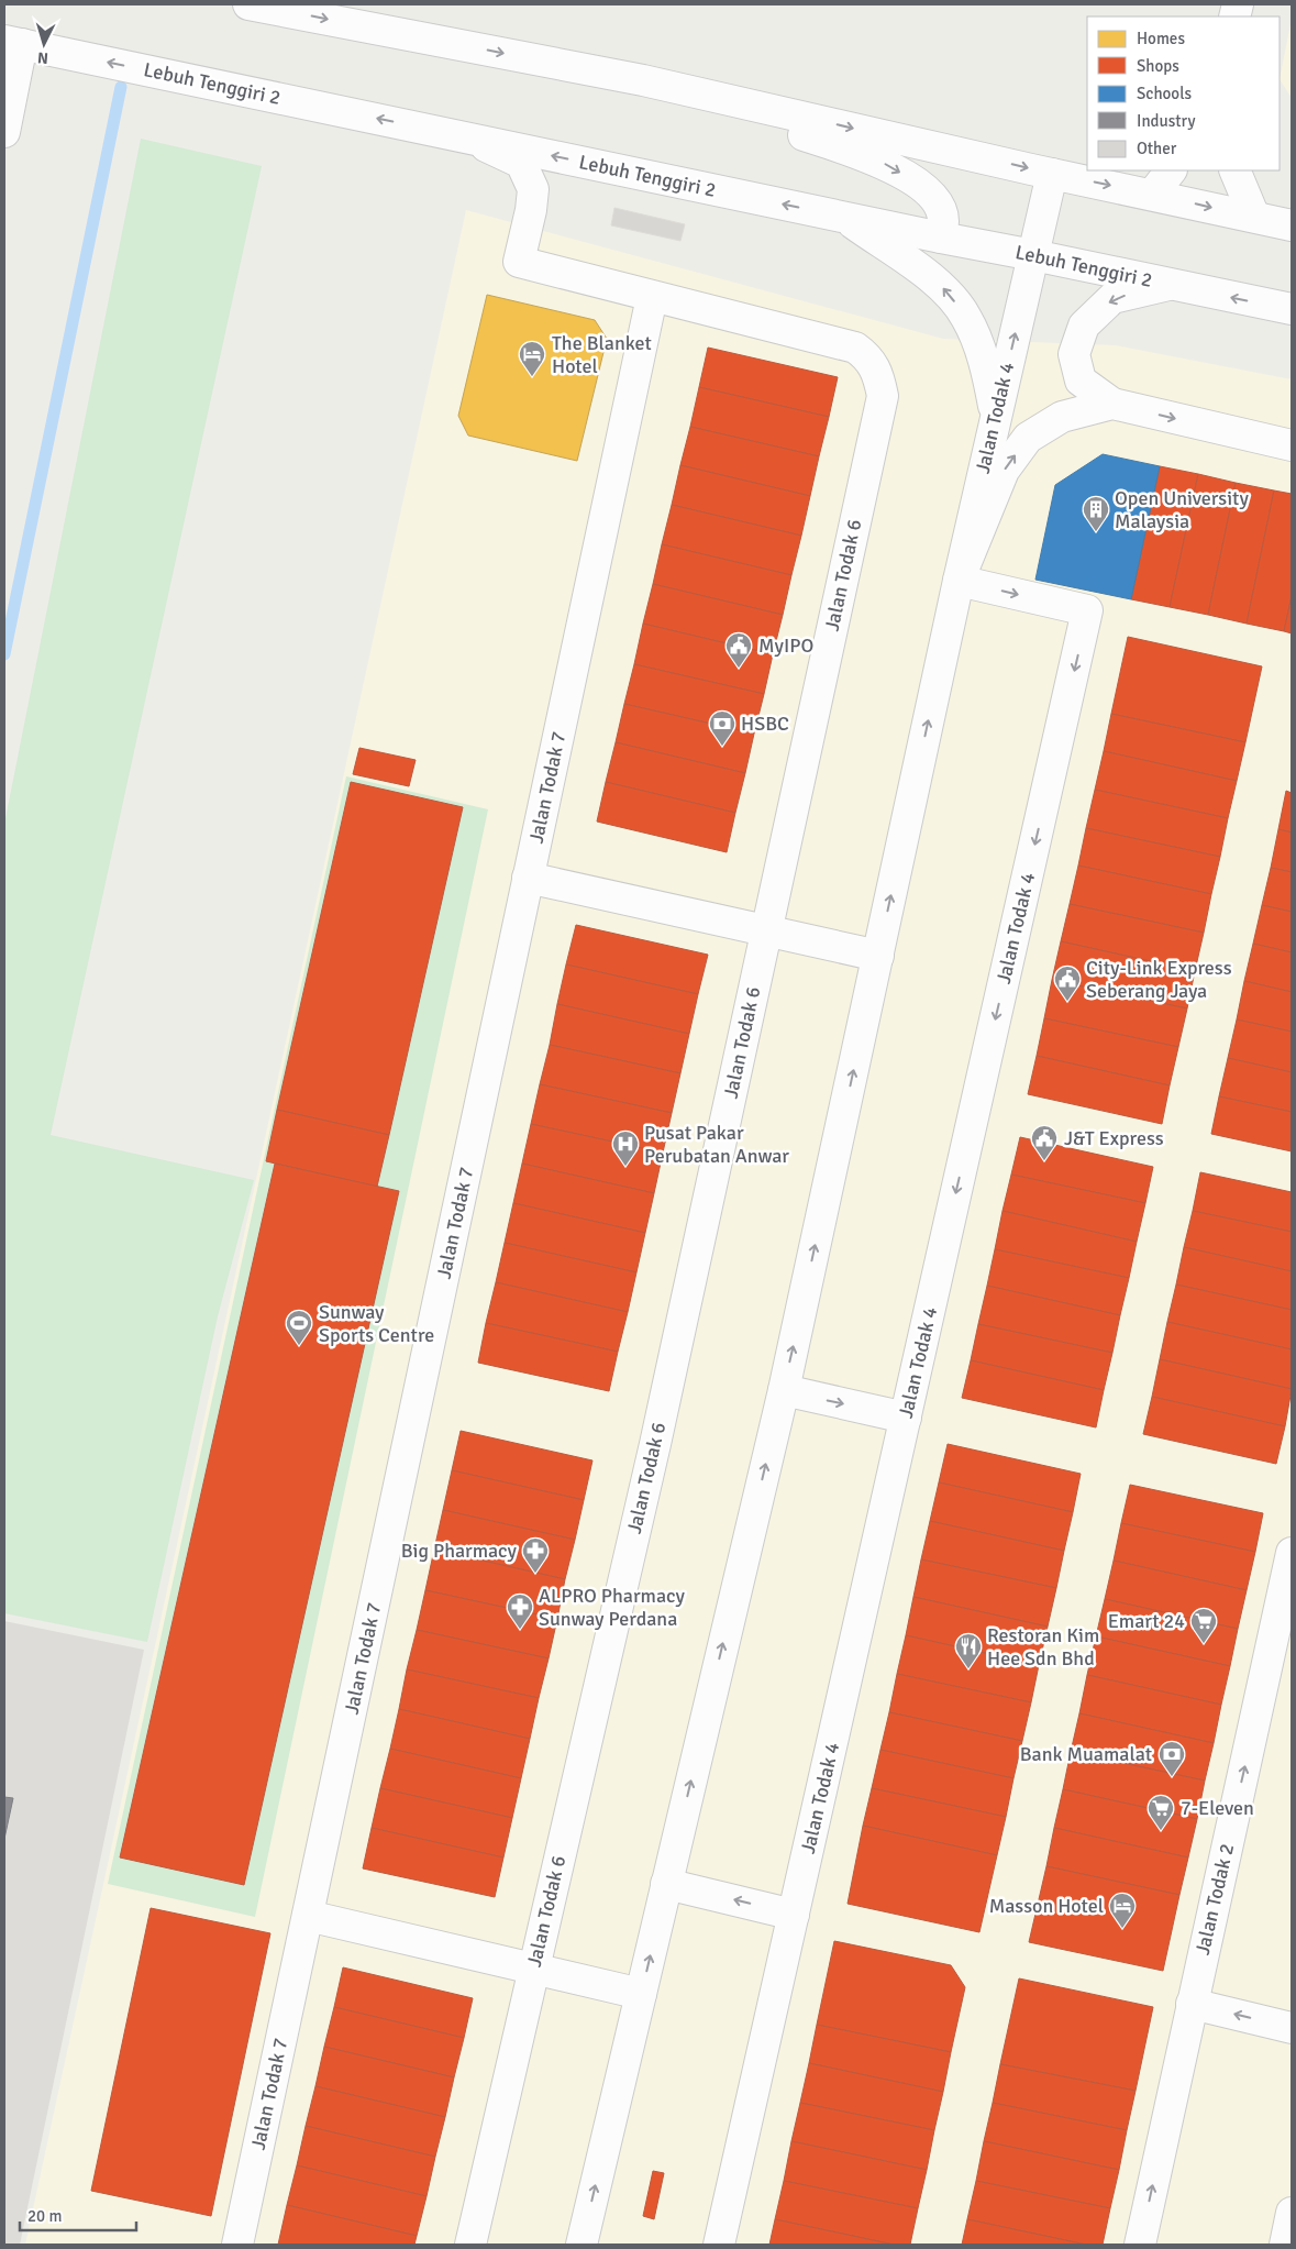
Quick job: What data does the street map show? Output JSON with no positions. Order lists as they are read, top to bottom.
{
  "streets": {
    "street": [
      "Lebuh Tenggiri 2",
      "Jalan Todak 4",
      "Jalan Todak 6",
      "Jalan Todak 7",
      "Jalan Todak 2"
    ]
  },
  "crossings": [
    ["Lebuh Tenggiri 2", "Jalan Todak 4"],
    ["Lebuh Tenggiri 2", "Jalan Todak 6"],
    ["Jalan Todak 6", "Jalan Todak 7"]
  ],
  "one_way": ["Jalan Todak 2"],
  "places": {
    "hotel": ["The Blanket Hotel", "Masson Hotel"],
    "building": ["Open University Malaysia"],
    "public building": ["MyIPO", "City-Link Express Seberang Jaya", "J&T Express"],
    "bank": ["HSBC", "Bank Muamalat"],
    "hospital": ["Pusat Pakar Perubatan Anwar"],
    "sports": ["Sunway Sports Centre"],
    "pharmacy": ["Big Pharmacy", "ALPRO Pharmacy Sunway Perdana"],
    "supermarket": ["Emart 24", "7-Eleven"],
    "restaurant": ["Restoran Kim Hee Sdn Bhd"]
  },
  "legend": [
    "Homes",
    "Shops",
    "Schools",
    "Industry",
    "Other"
  ],
  "scale_bar": "20 m",
  "north": "bottom"
}
